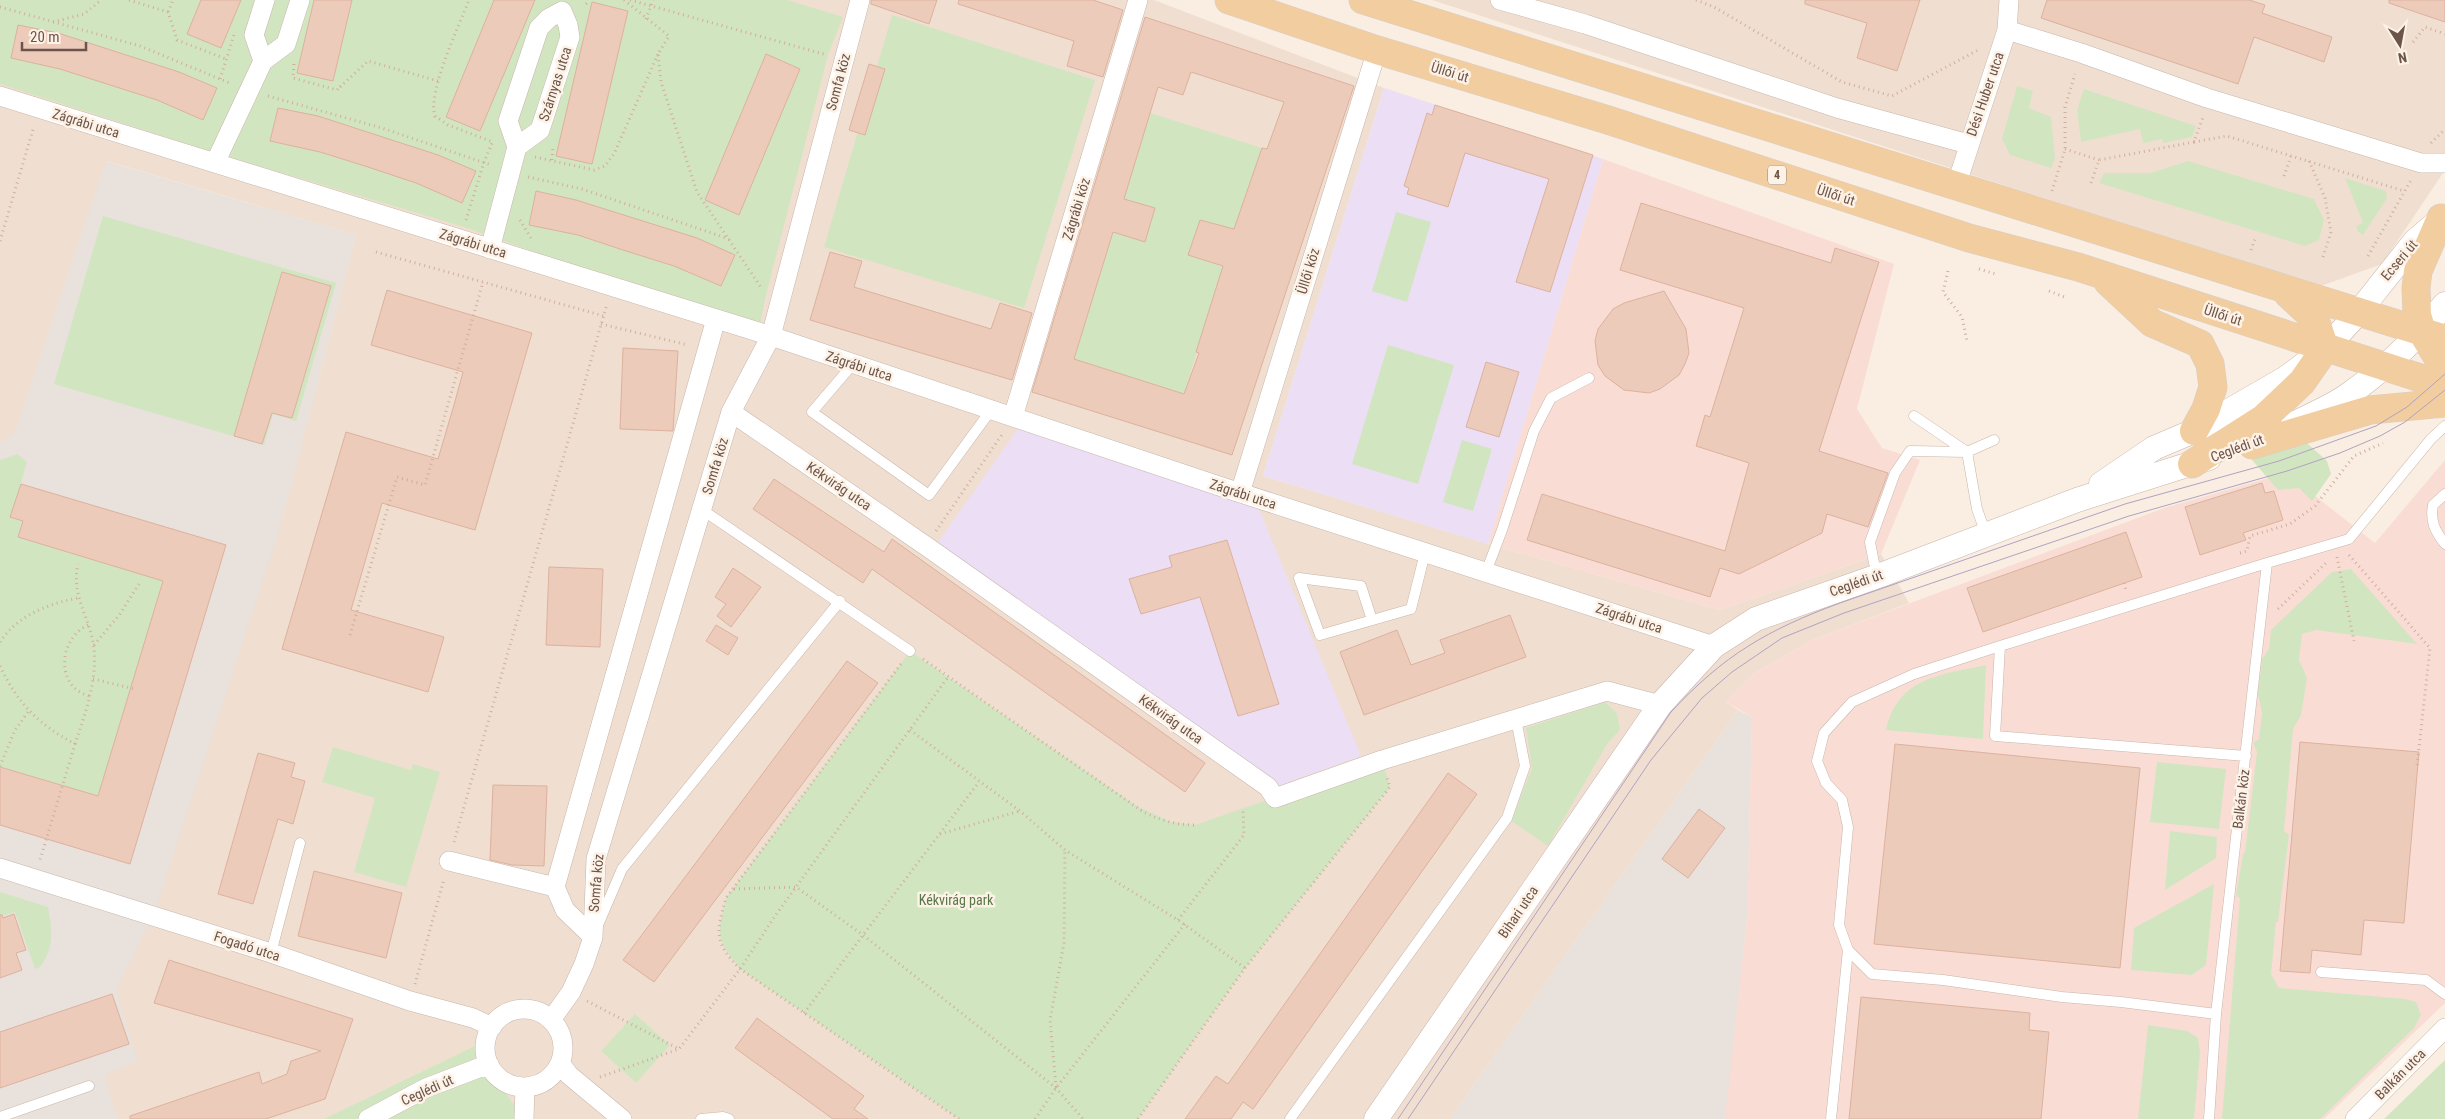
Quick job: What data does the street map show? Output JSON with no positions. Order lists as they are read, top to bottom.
{
  "streets": {
    "main road": ["Üllői út", "4"],
    "street": [
      "Somfa köz",
      "Szárnyas utca",
      "Dési Huber utca",
      "Zágrábi utca",
      "Zágrábi köz",
      "Ecseri út",
      "Üllői köz",
      "Ceglédi út",
      "Kékvirág utca",
      "Bihari utca",
      "Fogadó utca",
      "Balkán utca"
    ],
    "lane": ["Balkán köz"]
  },
  "crossings": [
    ["Üllői út", "Ecseri út"],
    ["Üllői út", "Üllői köz"],
    ["Üllői út", "Ceglédi út"],
    ["Somfa köz", "Zágrábi utca"],
    ["Somfa köz", "Ceglédi út"],
    ["Somfa köz", "Kékvirág utca"],
    ["Somfa köz", "Fogadó utca"],
    ["Zágrábi utca", "Zágrábi köz"],
    ["Zágrábi utca", "Üllői köz"],
    ["Zágrábi utca", "Ceglédi út"],
    ["Ecseri út", "Ceglédi út"],
    ["Ceglédi út", "Kékvirág utca"],
    ["Ceglédi út", "Bihari utca"],
    ["Ceglédi út", "Fogadó utca"],
    ["Kékvirág utca", "Bihari utca"]
  ],
  "parks": ["Kékvirág park"],
  "scale_bar": "20 m",
  "north": "bottom"
}
